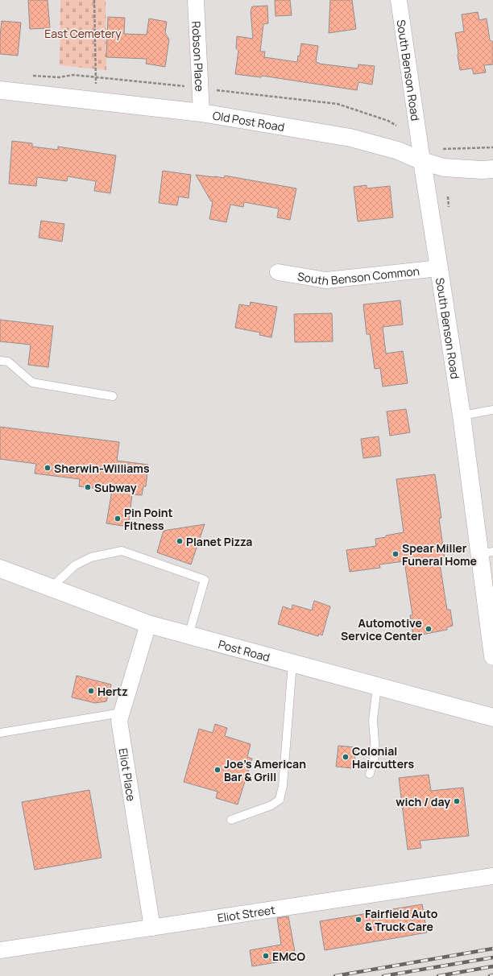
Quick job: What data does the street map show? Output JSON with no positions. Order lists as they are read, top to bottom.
{
  "streets": {
    "street": [
      "Robson Place",
      "South Benson Road",
      "Old Post Road",
      "South Benson Common",
      "Post Road",
      "Eliot Place",
      "Eliot Street"
    ]
  },
  "crossings": [
    ["Robson Place", "Old Post Road"],
    ["South Benson Road", "Old Post Road"],
    ["South Benson Road", "South Benson Common"],
    ["Post Road", "Eliot Place"],
    ["Eliot Place", "Eliot Street"]
  ],
  "parks": ["East Cemetery"],
  "places": [
    "Sherwin-Williams",
    "Subway",
    "Pin Point Fitness",
    "Planet Pizza",
    "Spear Miller Funeral Home",
    "Automotive Service Center",
    "Hertz",
    "Colonial Haircutters",
    "Joe's American Bar & Grill",
    "wich / day",
    "Fairfield Auto & Truck Care",
    "EMCO"
  ]
}
